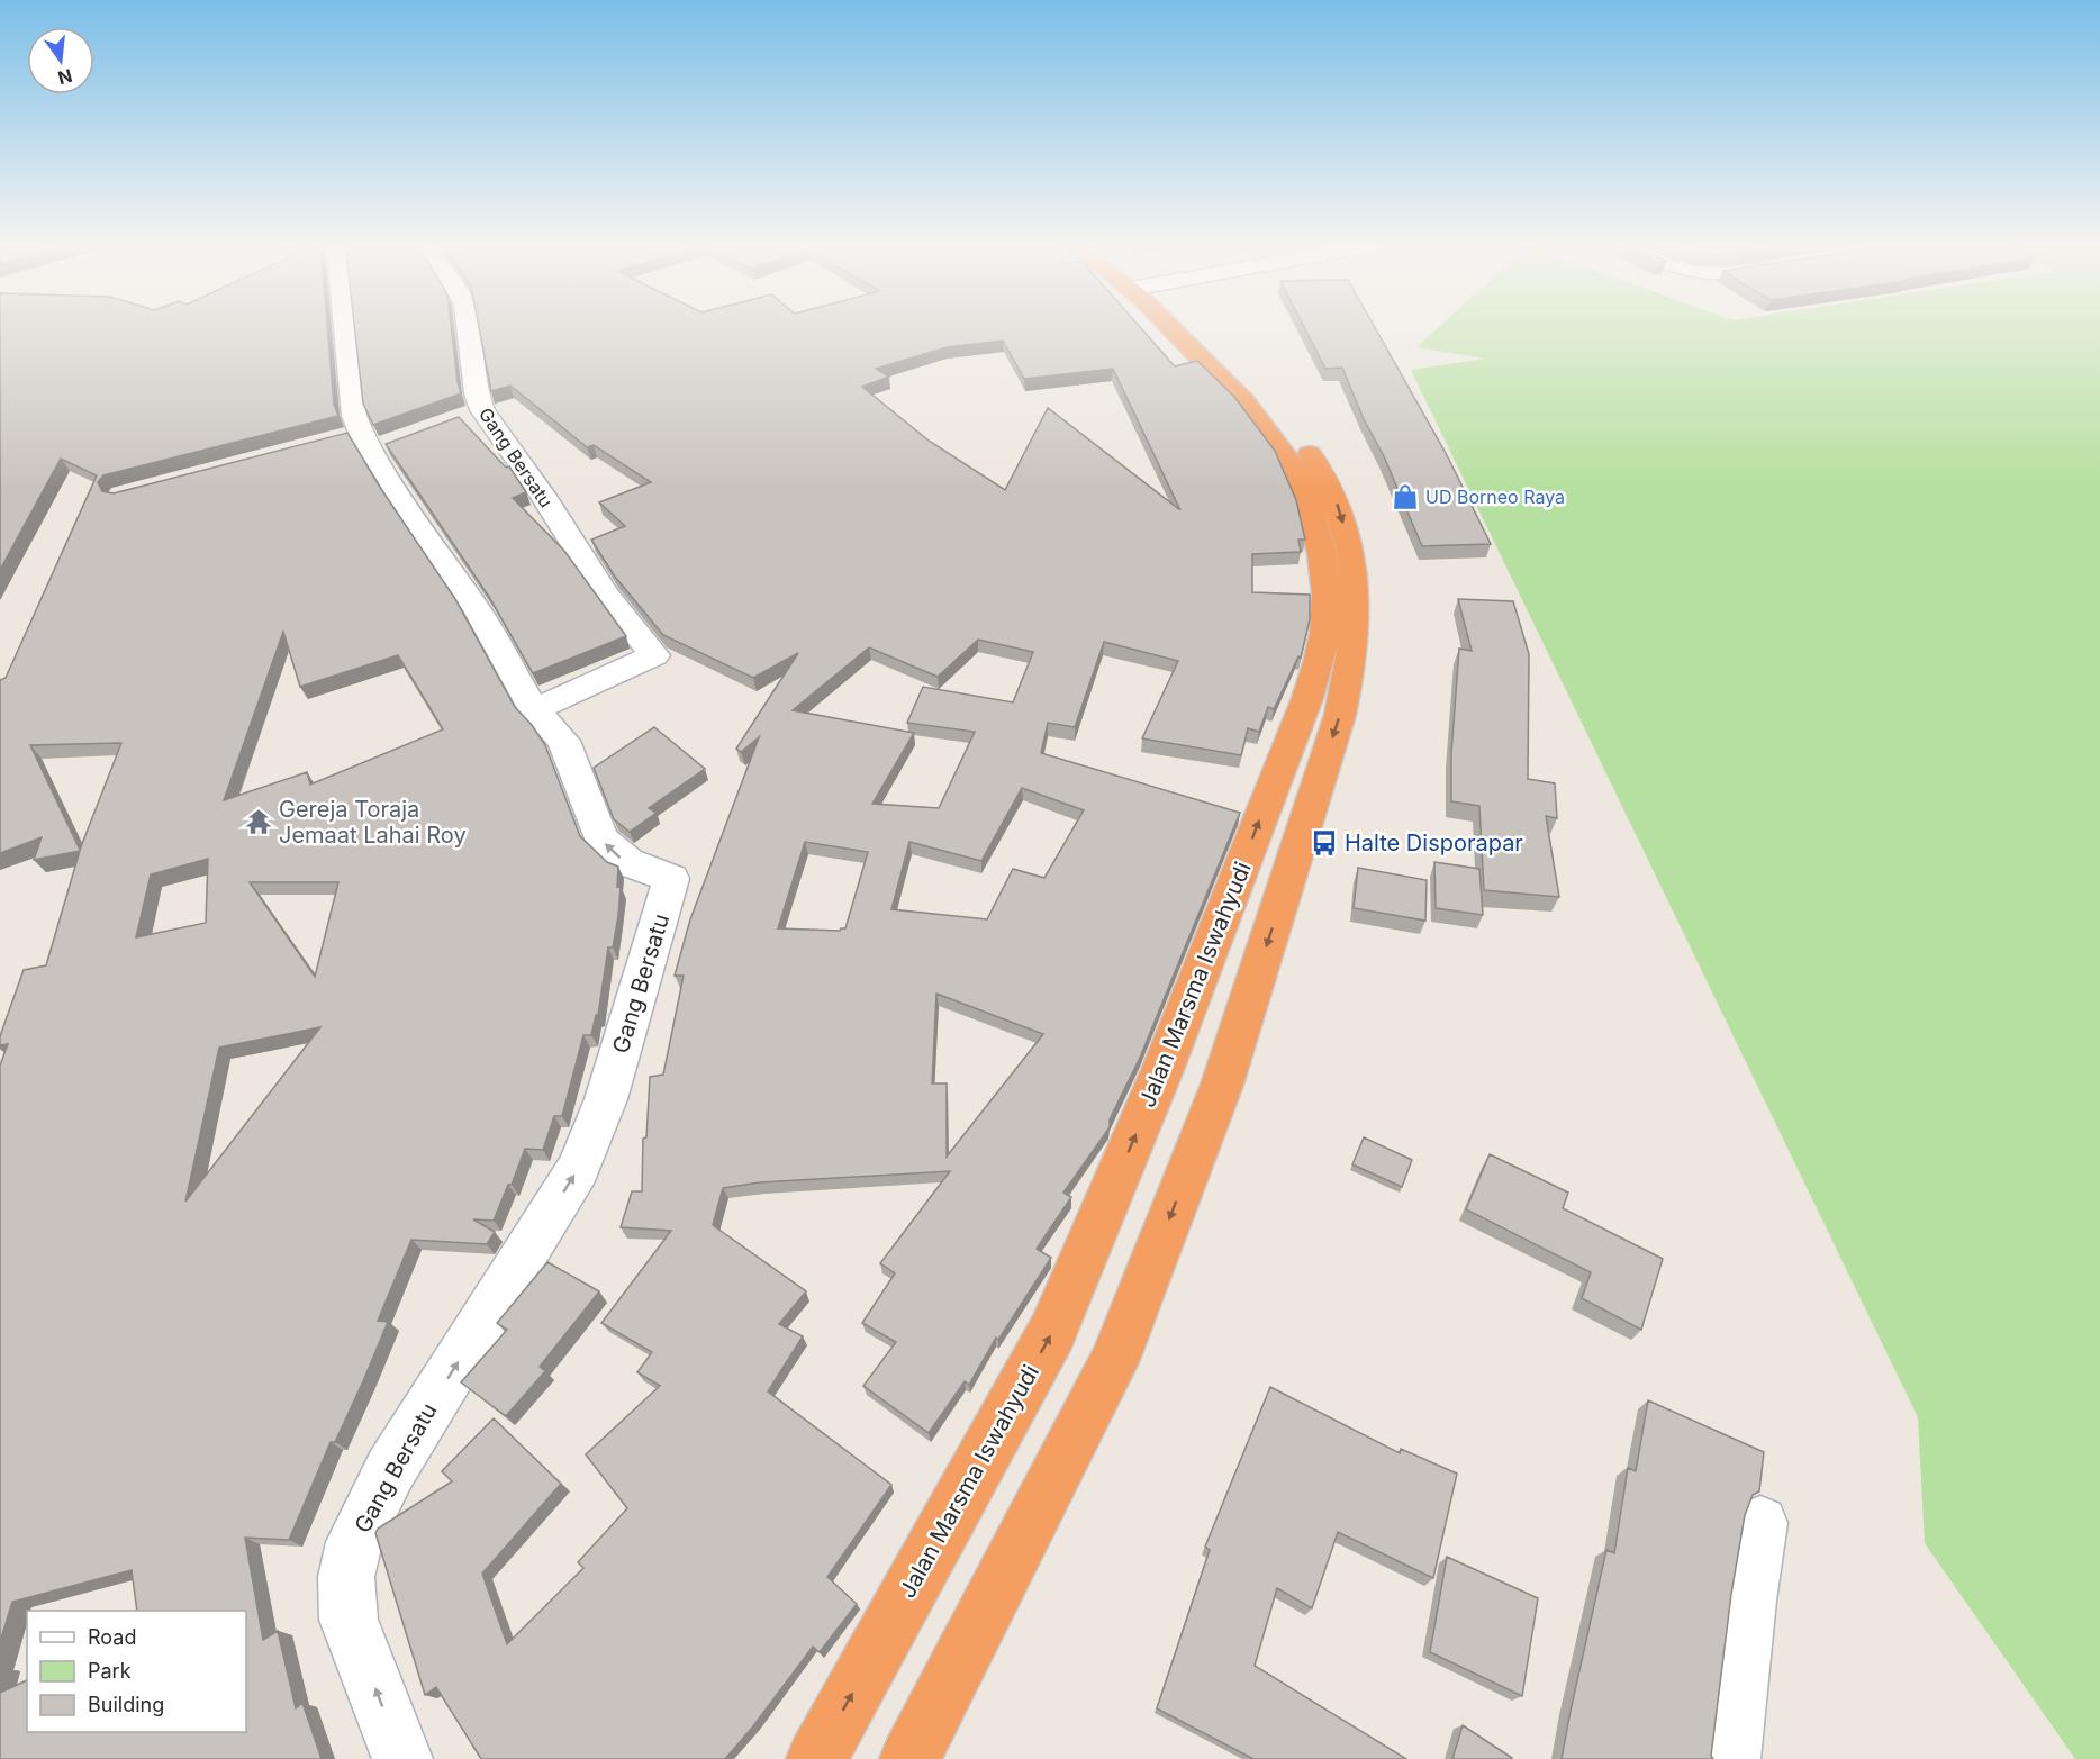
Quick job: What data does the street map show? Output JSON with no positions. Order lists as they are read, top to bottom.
{
  "streets": {
    "highway": ["Jalan Marsma Iswahyudi"],
    "street": ["Gang Bersatu"]
  },
  "one_way": ["Gang Bersatu"],
  "places": {
    "shop": ["UD Borneo Raya"],
    "temple": ["Gereja Toraja Jemaat Lahai Roy"],
    "bus stop": ["Halte Disporapar"]
  },
  "legend": ["Road", "Park", "Building"],
  "north": "bottom"
}
